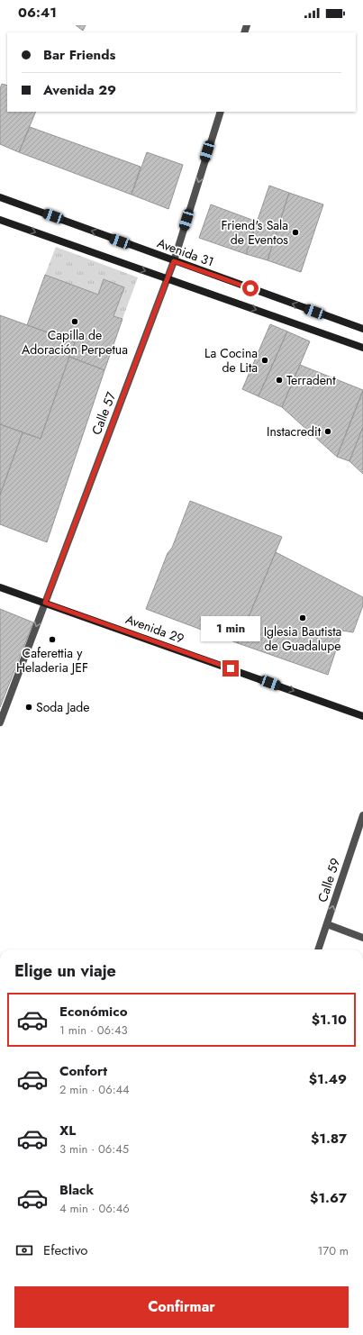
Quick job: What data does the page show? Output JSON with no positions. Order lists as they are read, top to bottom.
{
  "streets": {
    "main road": ["Avenida 31", "Avenida 29"],
    "street": ["Calle 57", "Calle 59"]
  },
  "crossings": [
    ["Avenida 31", "Calle 57"],
    ["Calle 57", "Avenida 29"]
  ],
  "one_way": ["Calle 57", "Avenida 29", "Calle 59"],
  "places": [
    "Friend's Sala de Eventos",
    "Capilla de Adoración Perpetua",
    "La Cocina de Lita",
    "Terradent",
    "Instacredit",
    "Iglesia Bautista de Guadalupe",
    "Caferettia y Heladeria JEF",
    "Soda Jade"
  ],
  "page": {
    "status": "06:41",
    "banner": ["Bar Friends", "Avenida 29"],
    "bubble": "1 min",
    "heading": "Elige un viaje",
    "list": [
      {
        "name": "Económico",
        "note": "1 min · 06:43",
        "value": "$1.10"
      },
      {
        "name": "Confort",
        "note": "2 min · 06:44",
        "value": "$1.49"
      },
      {
        "name": "XL",
        "note": "3 min · 06:45",
        "value": "$1.87"
      },
      {
        "name": "Black",
        "note": "4 min · 06:46",
        "value": "$1.67"
      }
    ],
    "pay": ["Efectivo", "170 m"],
    "buttons": "Confirmar"
  }
}
